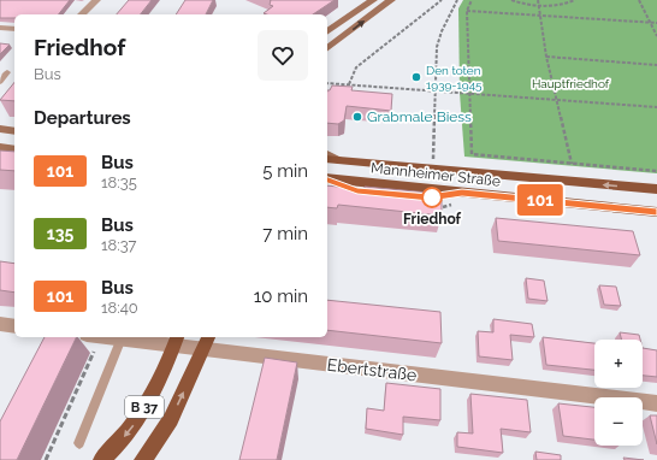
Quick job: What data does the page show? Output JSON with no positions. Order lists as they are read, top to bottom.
{
  "streets": {
    "main road": ["Mannheimer Straße", "B 37"],
    "street": ["Ebertstraße"]
  },
  "crossings": [
    ["Ebertstraße", "B 37"]
  ],
  "parks": ["Hauptfriedhof"],
  "places": ["Den toten 1939-1945", "Grabmale Biess", "Friedhof"],
  "lines": ["bus line 101"],
  "page": {
    "on_map": "101",
    "heading": [
      ["Friedhof", "Bus"],
      "Departures"
    ],
    "list": [
      {
        "mark": "101",
        "name": "Bus",
        "note": "18:35",
        "value": "5 min"
      },
      {
        "mark": "135",
        "name": "Bus",
        "note": "18:37",
        "value": "7 min"
      },
      {
        "mark": "101",
        "name": "Bus",
        "note": "18:40",
        "value": "10 min"
      }
    ],
    "map_buttons": ["+", "−"]
  }
}
